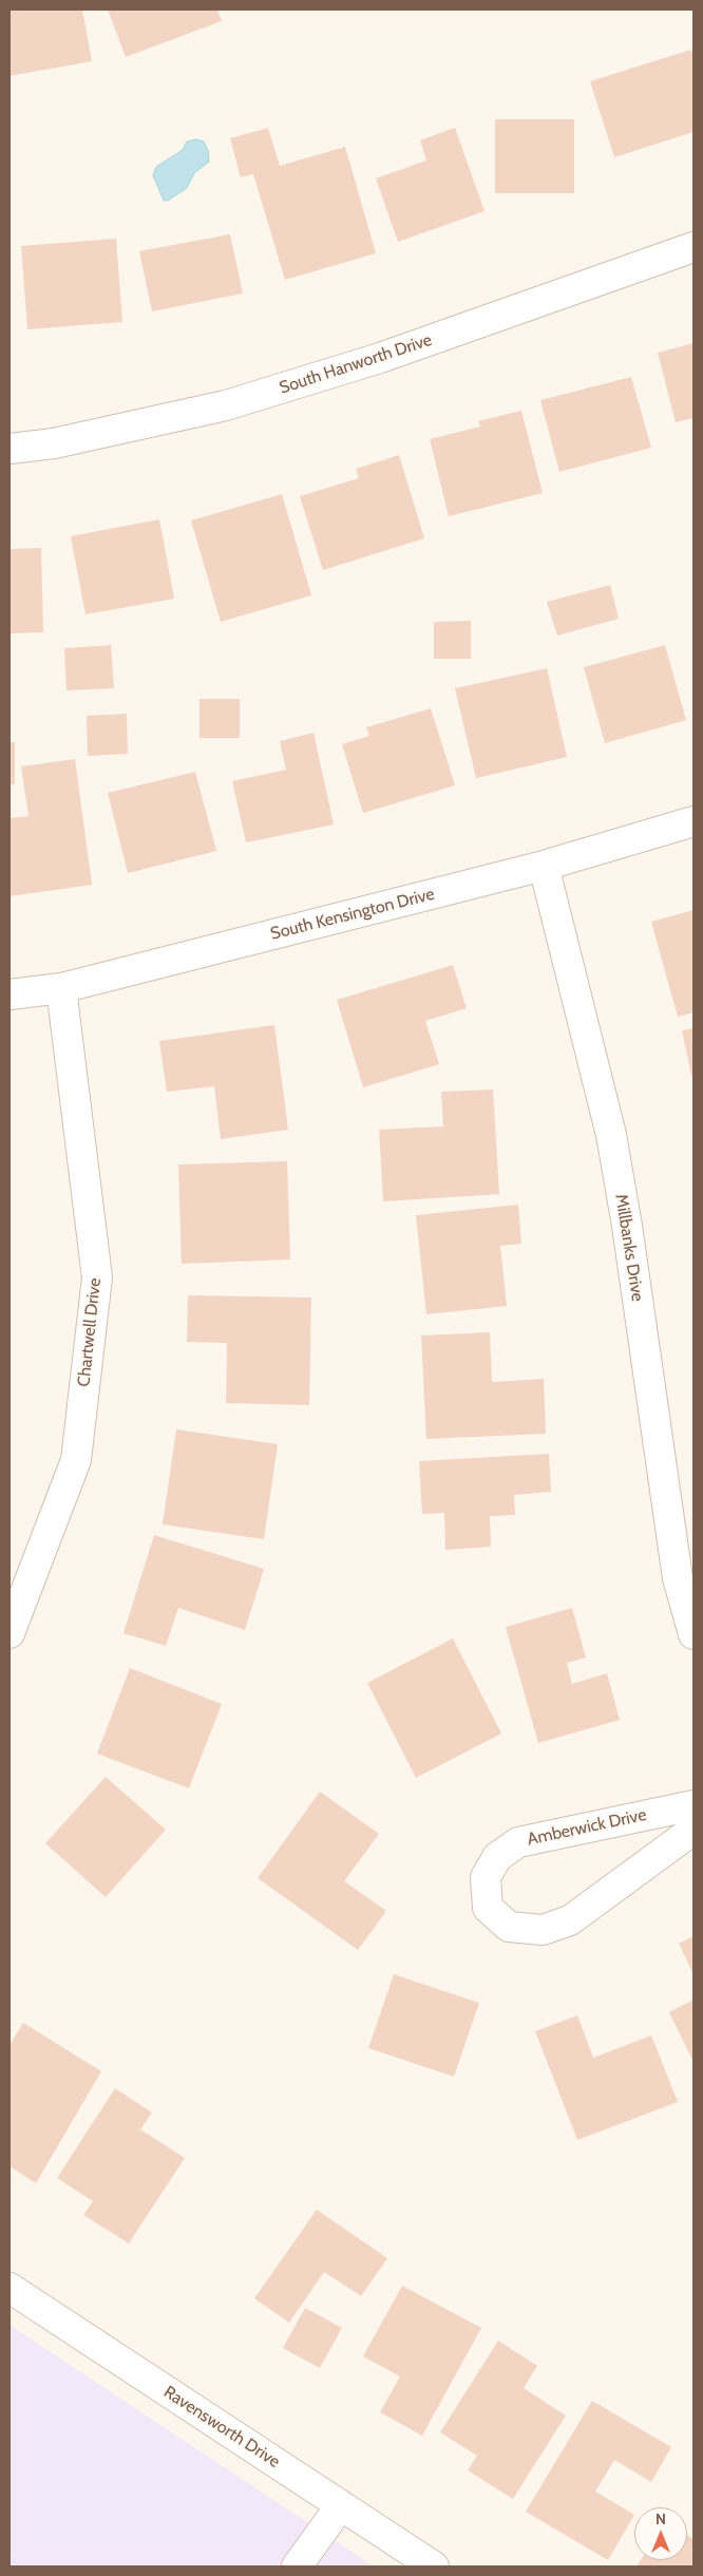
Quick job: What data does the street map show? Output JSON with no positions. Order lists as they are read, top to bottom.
{
  "streets": {
    "street": [
      "South Hanworth Drive",
      "South Kensington Drive",
      "Millbanks Drive",
      "Chartwell Drive",
      "Amberwick Drive",
      "Ravensworth Drive"
    ]
  },
  "crossings": [
    ["South Kensington Drive", "Millbanks Drive"],
    ["South Kensington Drive", "Chartwell Drive"]
  ],
  "north": "top"
}
